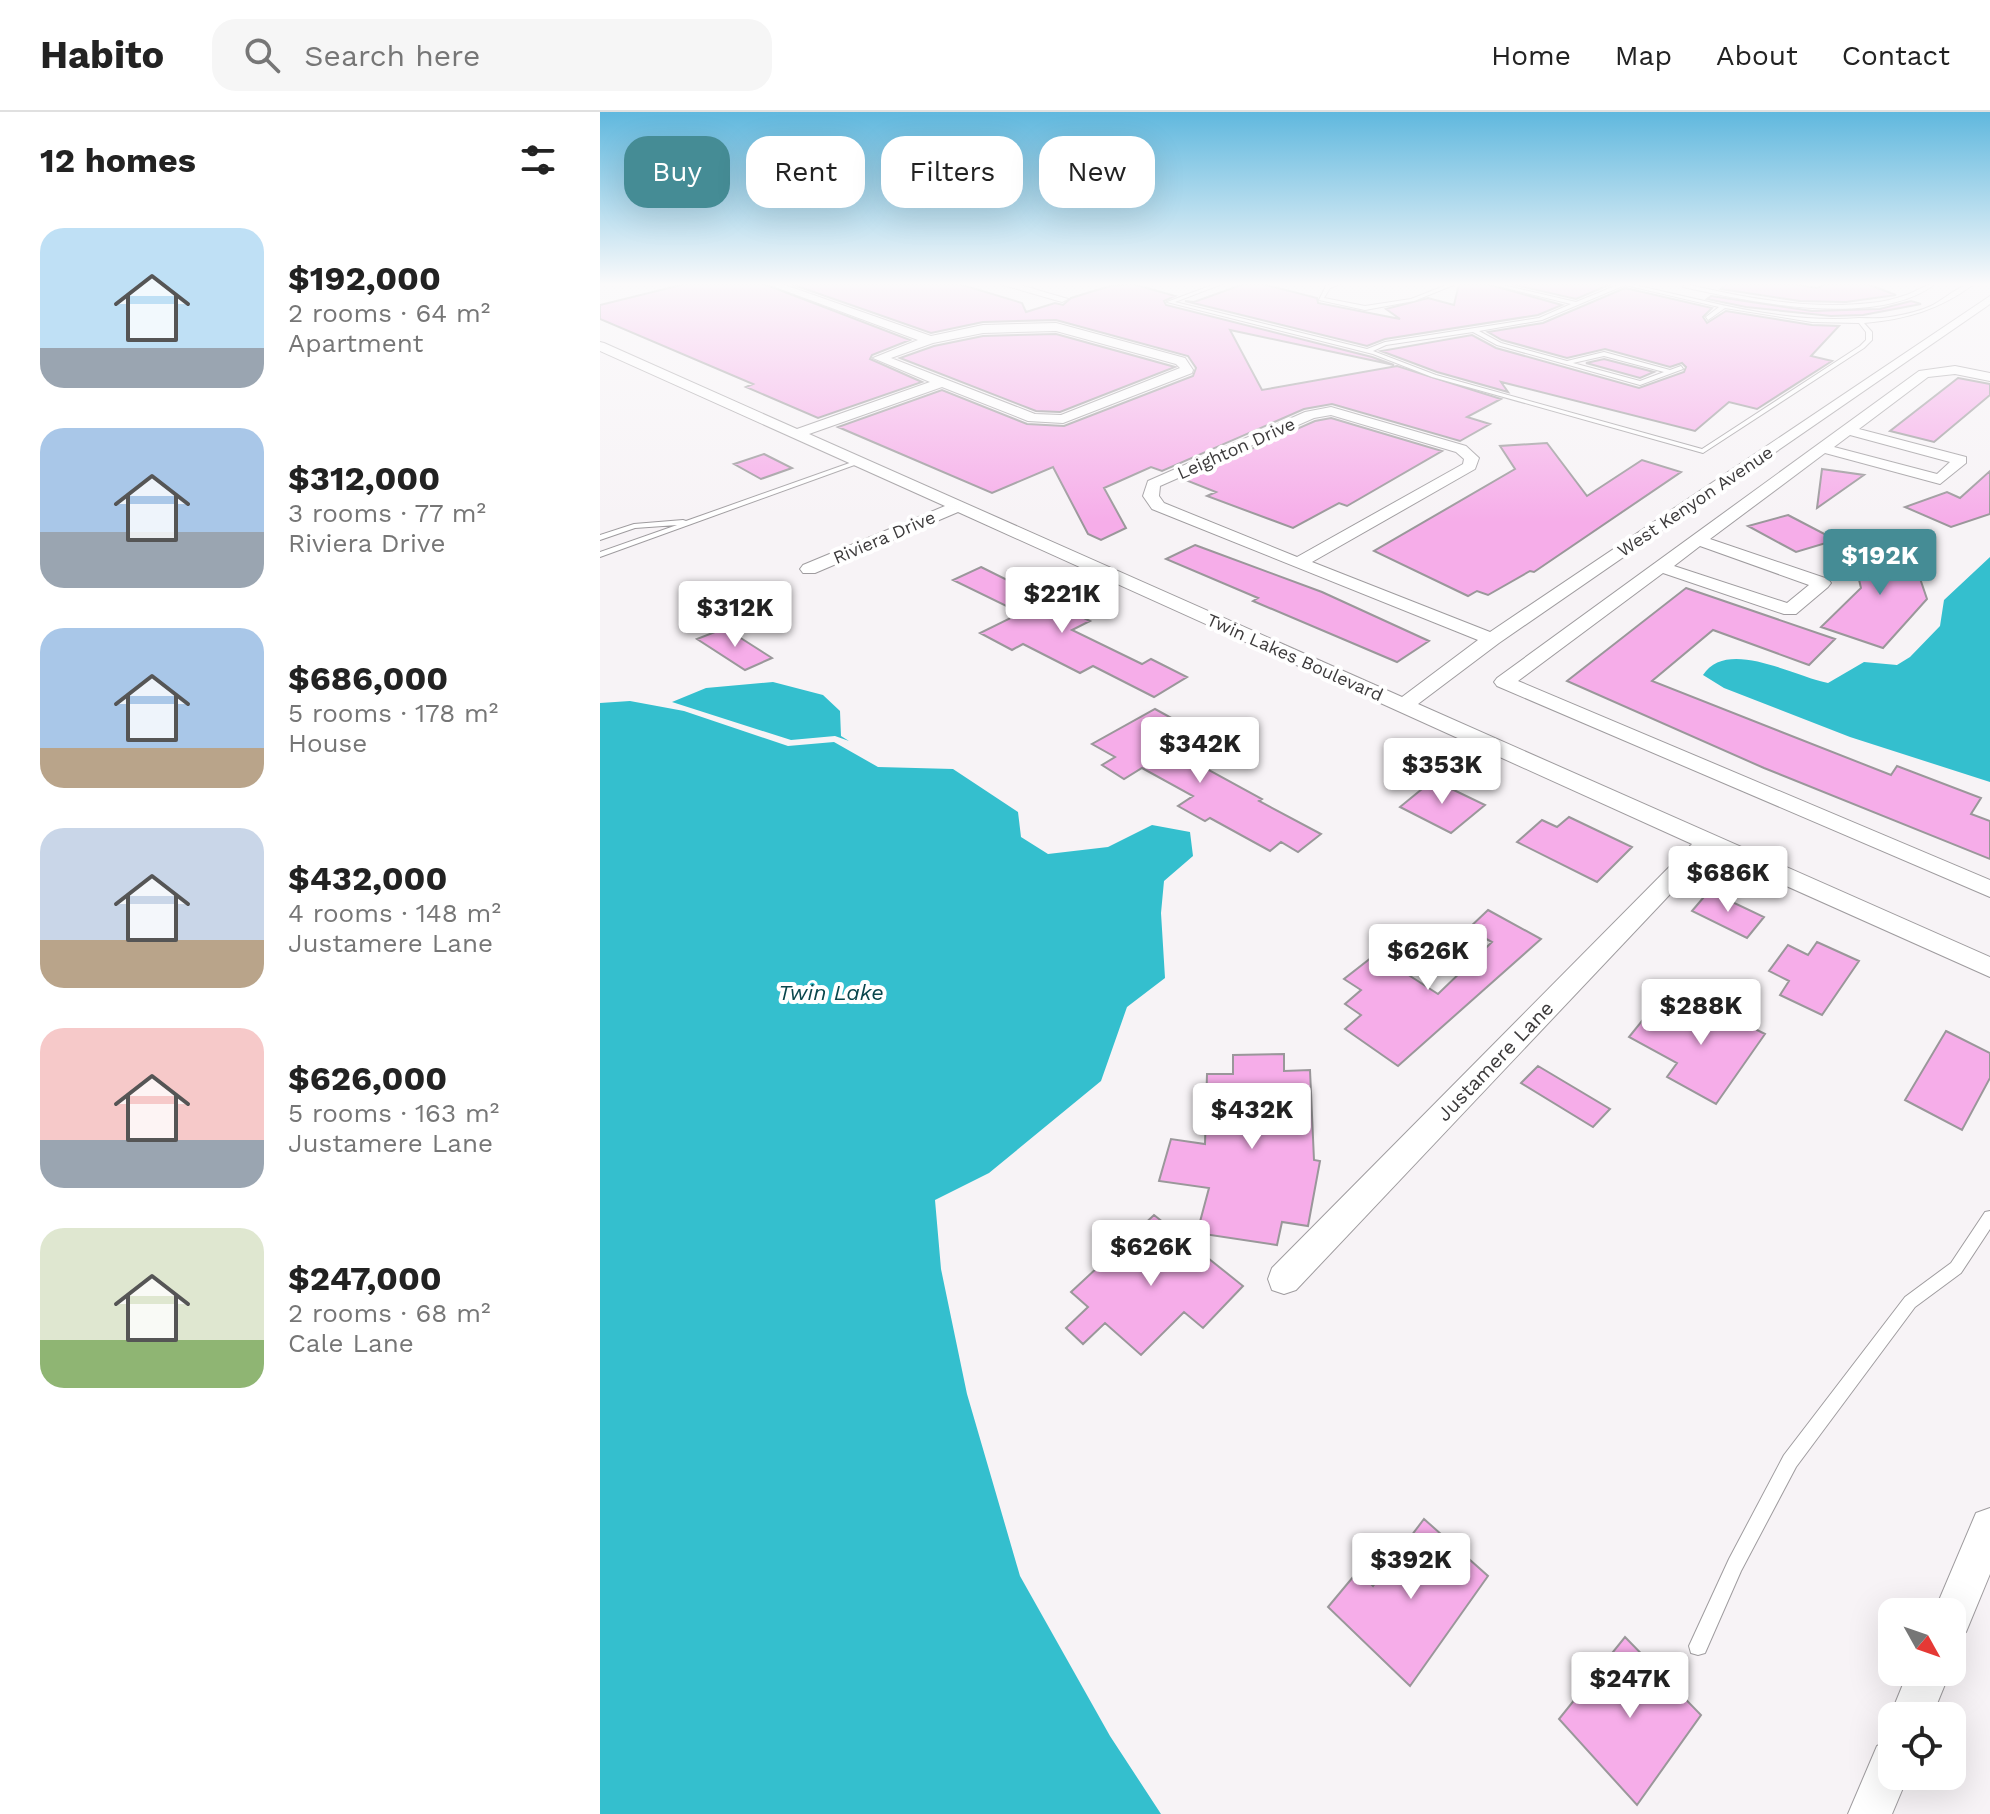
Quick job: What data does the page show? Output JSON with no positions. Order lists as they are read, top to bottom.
{
  "streets": {
    "street": [
      "Leighton Drive",
      "West Kenyon Avenue",
      "Riviera Drive",
      "Twin Lakes Boulevard",
      "Justamere Lane"
    ]
  },
  "crossings": [
    ["Leighton Drive", "West Kenyon Avenue"],
    ["West Kenyon Avenue", "Twin Lakes Boulevard"],
    ["Riviera Drive", "Twin Lakes Boulevard"],
    ["Twin Lakes Boulevard", "Justamere Lane"]
  ],
  "water": ["Twin Lake"],
  "north": "bottom right",
  "page": {
    "header": "Habito",
    "search": "Search here",
    "nav": [
      "Home",
      "Map",
      "About",
      "Contact"
    ],
    "heading": "12 homes",
    "chip": [
      "Buy",
      "Rent",
      "Filters",
      "New"
    ],
    "list": [
      {
        "name": "$192,000",
        "note": "2 rooms · 64 m² · Apartment"
      },
      {
        "name": "$312,000",
        "note": "3 rooms · 77 m² · Riviera Drive"
      },
      {
        "name": "$686,000",
        "note": "5 rooms · 178 m² · House"
      },
      {
        "name": "$432,000",
        "note": "4 rooms · 148 m² · Justamere Lane"
      },
      {
        "name": "$626,000",
        "note": "5 rooms · 163 m² · Justamere Lane"
      },
      {
        "name": "$247,000",
        "note": "2 rooms · 68 m² · Cale Lane"
      }
    ],
    "price": [
      "$192K",
      "$221K",
      "$312K",
      "$342K",
      "$353K",
      "$686K",
      "$626K",
      "$288K",
      "$432K",
      "$626K",
      "$392K",
      "$247K"
    ]
  }
}
